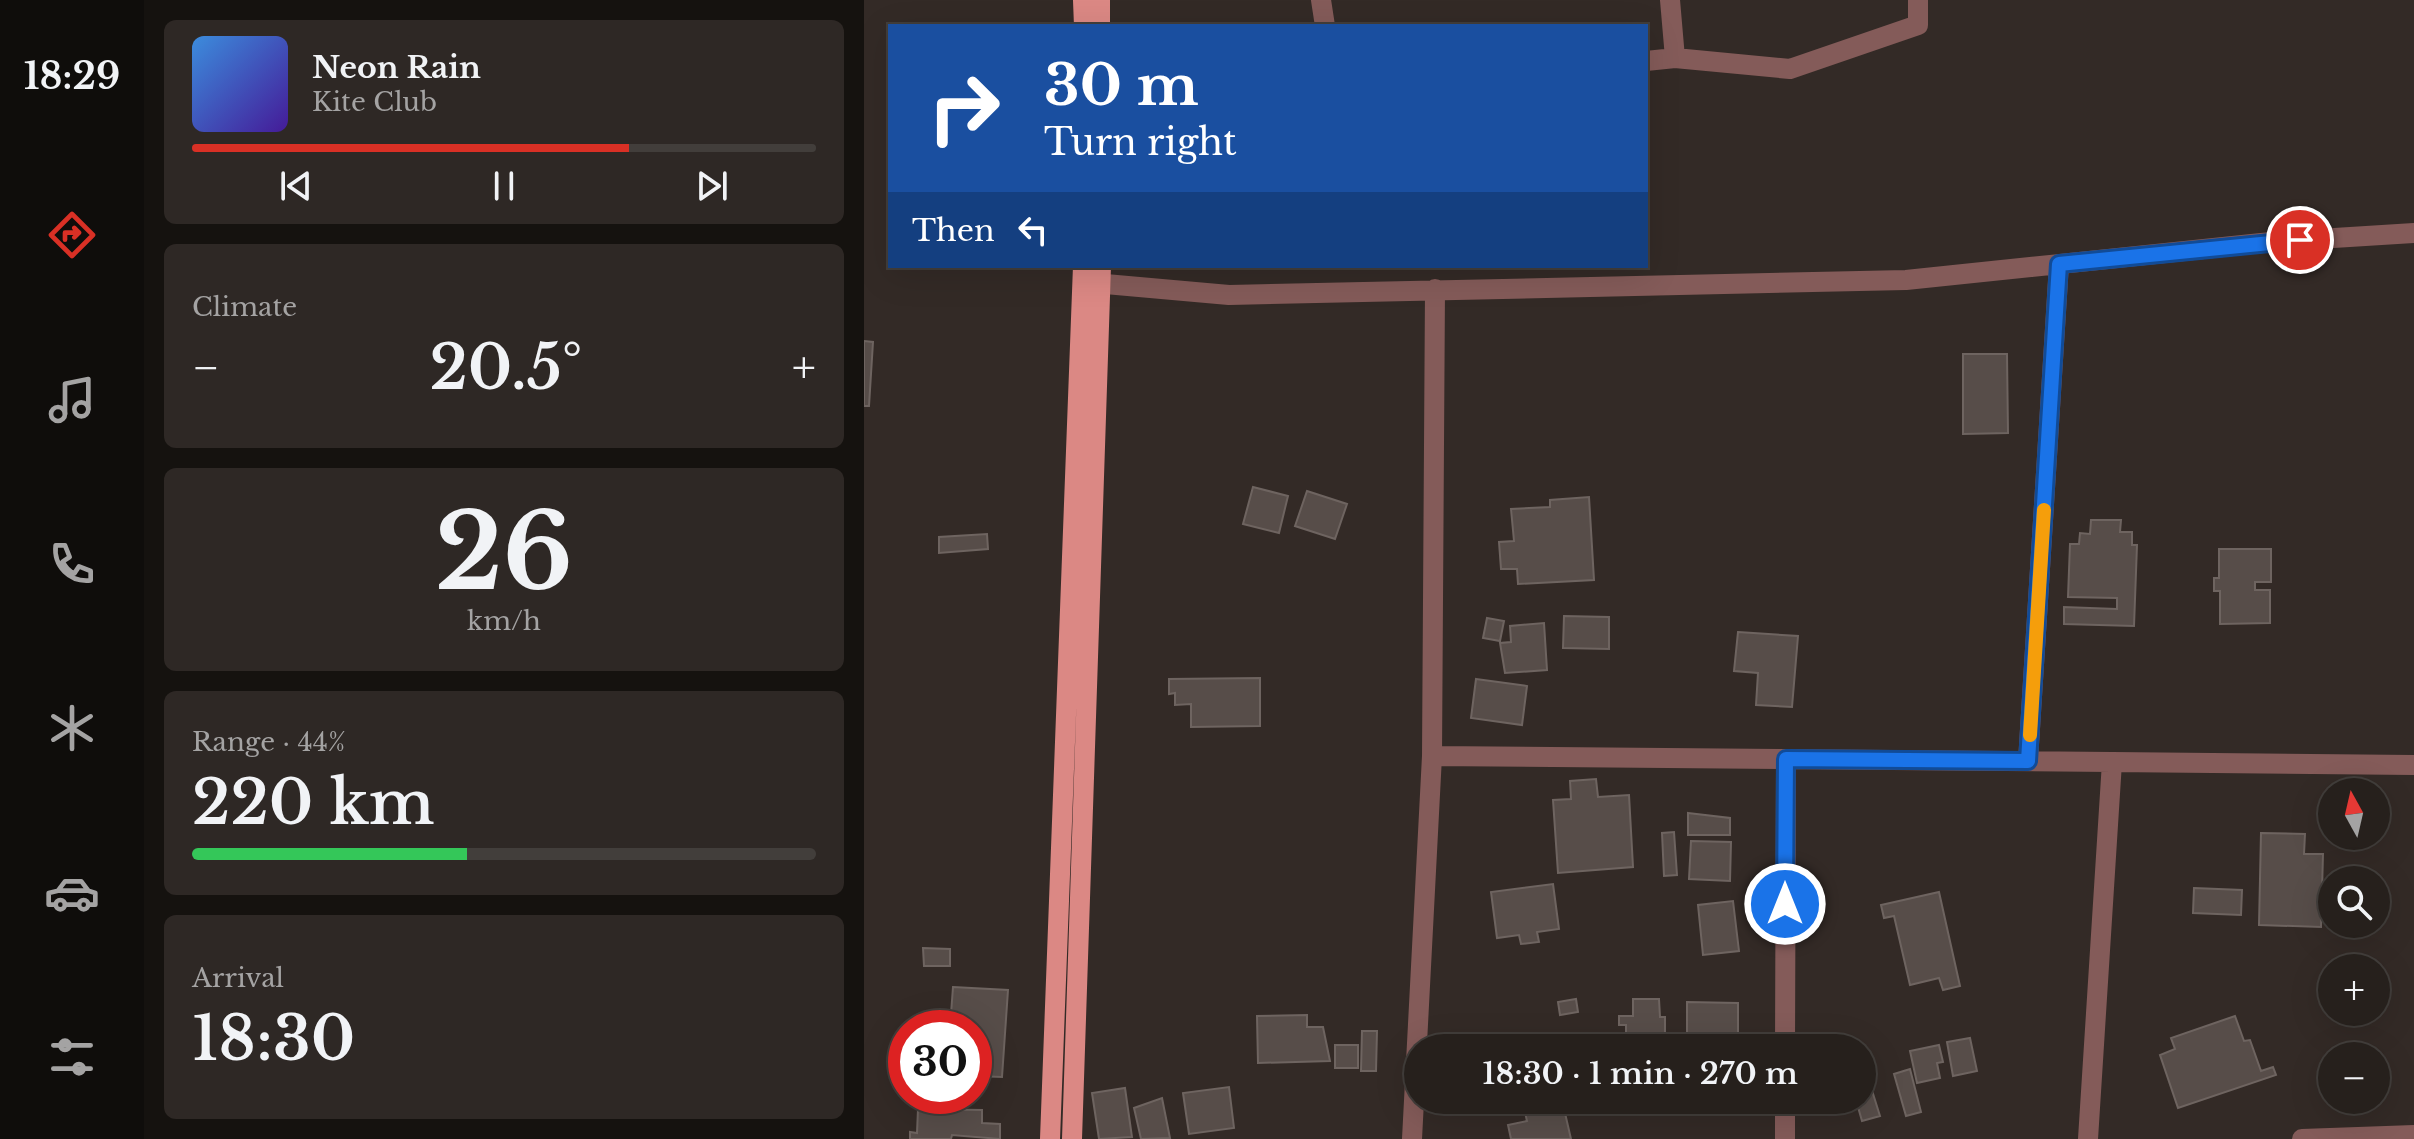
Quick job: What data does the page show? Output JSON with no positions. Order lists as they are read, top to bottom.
{
  "north": "top",
  "page": {
    "tabs": "18:29",
    "turn": ["30 m", "Turn right"],
    "song": ["Neon Rain", "Kite Club"],
    "then": "Then",
    "tile": [
      "Climate",
      ["26", "km/h"],
      ["Range · 44%", "220 km"],
      ["Arrival", "18:30"]
    ],
    "heat": ["−", "20.5°", "+"],
    "map_buttons": ["+", "−"],
    "limit": "30",
    "trip": "18:30 · 1 min · 270 m"
  }
}
